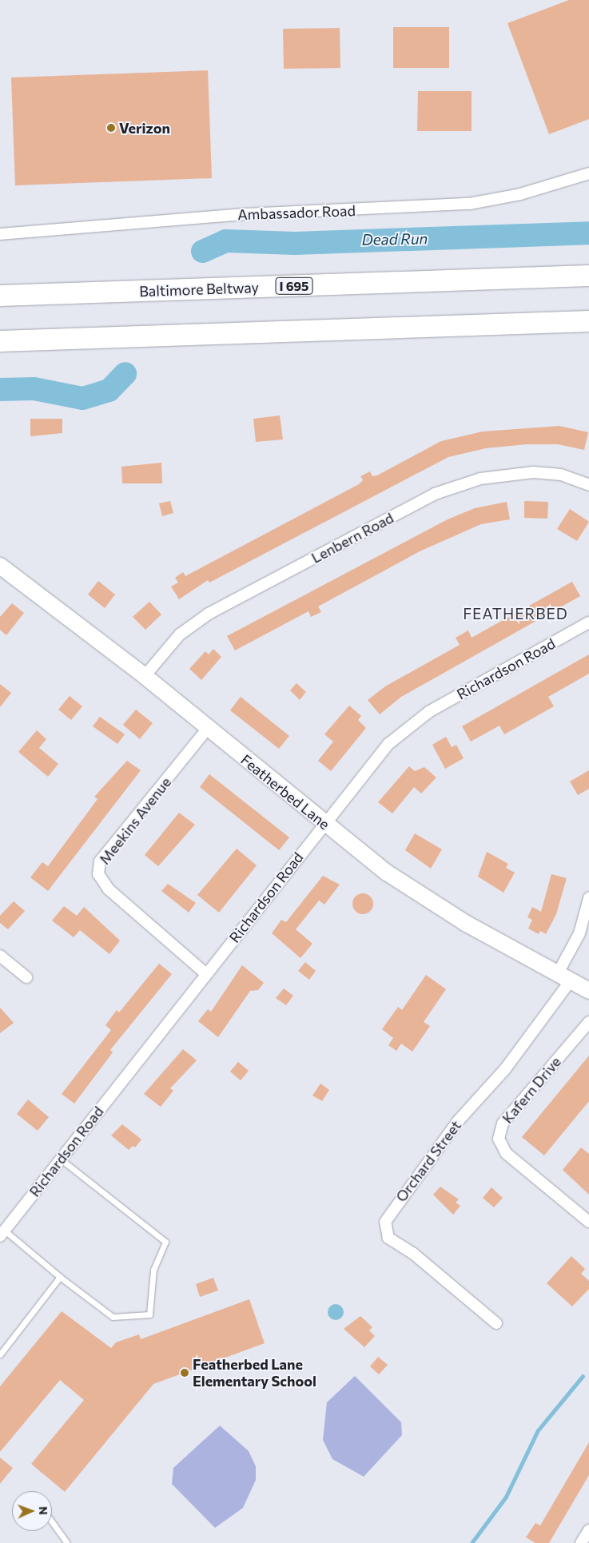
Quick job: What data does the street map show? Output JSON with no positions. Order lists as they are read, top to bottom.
{
  "streets": {
    "highway": ["I 695", "Baltimore Beltway"],
    "street": [
      "Ambassador Road",
      "Lenbern Road",
      "Richardson Road",
      "Featherbed Lane",
      "Meekins Avenue",
      "Kafern Drive",
      "Orchard Street"
    ]
  },
  "crossings": [
    ["Lenbern Road", "Featherbed Lane"],
    ["Richardson Road", "Featherbed Lane"],
    ["Richardson Road", "Meekins Avenue"],
    ["Featherbed Lane", "Meekins Avenue"],
    ["Featherbed Lane", "Orchard Street"]
  ],
  "districts": ["FEATHERBED"],
  "water": ["Dead Run"],
  "places": ["Verizon", "Featherbed Lane Elementary School"],
  "north": "right"
}
